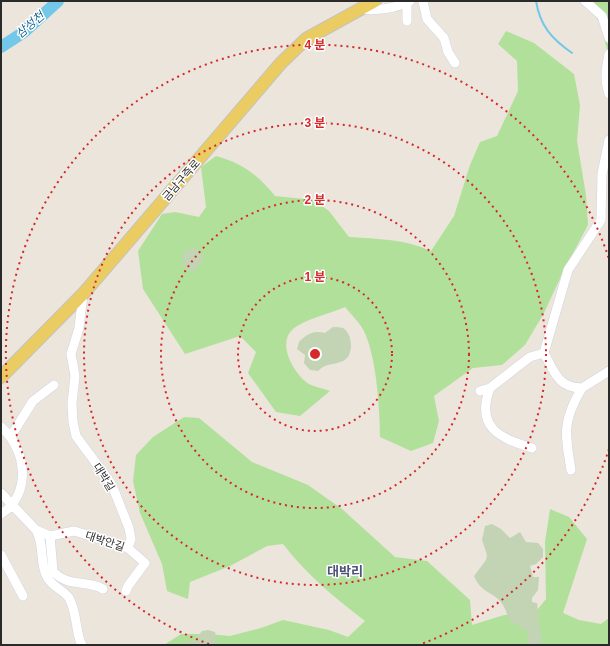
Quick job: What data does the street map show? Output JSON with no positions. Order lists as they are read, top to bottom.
{
  "streets": {
    "main road": ["금남구즉로"],
    "street": ["대박길", "대박안길"]
  },
  "crossings": [
    ["금남구즉로", "대박길"],
    ["대박길", "대박안길"]
  ],
  "districts": ["대박리"],
  "water": ["삼성천"],
  "rings": [
    "4 분",
    "3 분",
    "2 분",
    "1 분"
  ]
}
